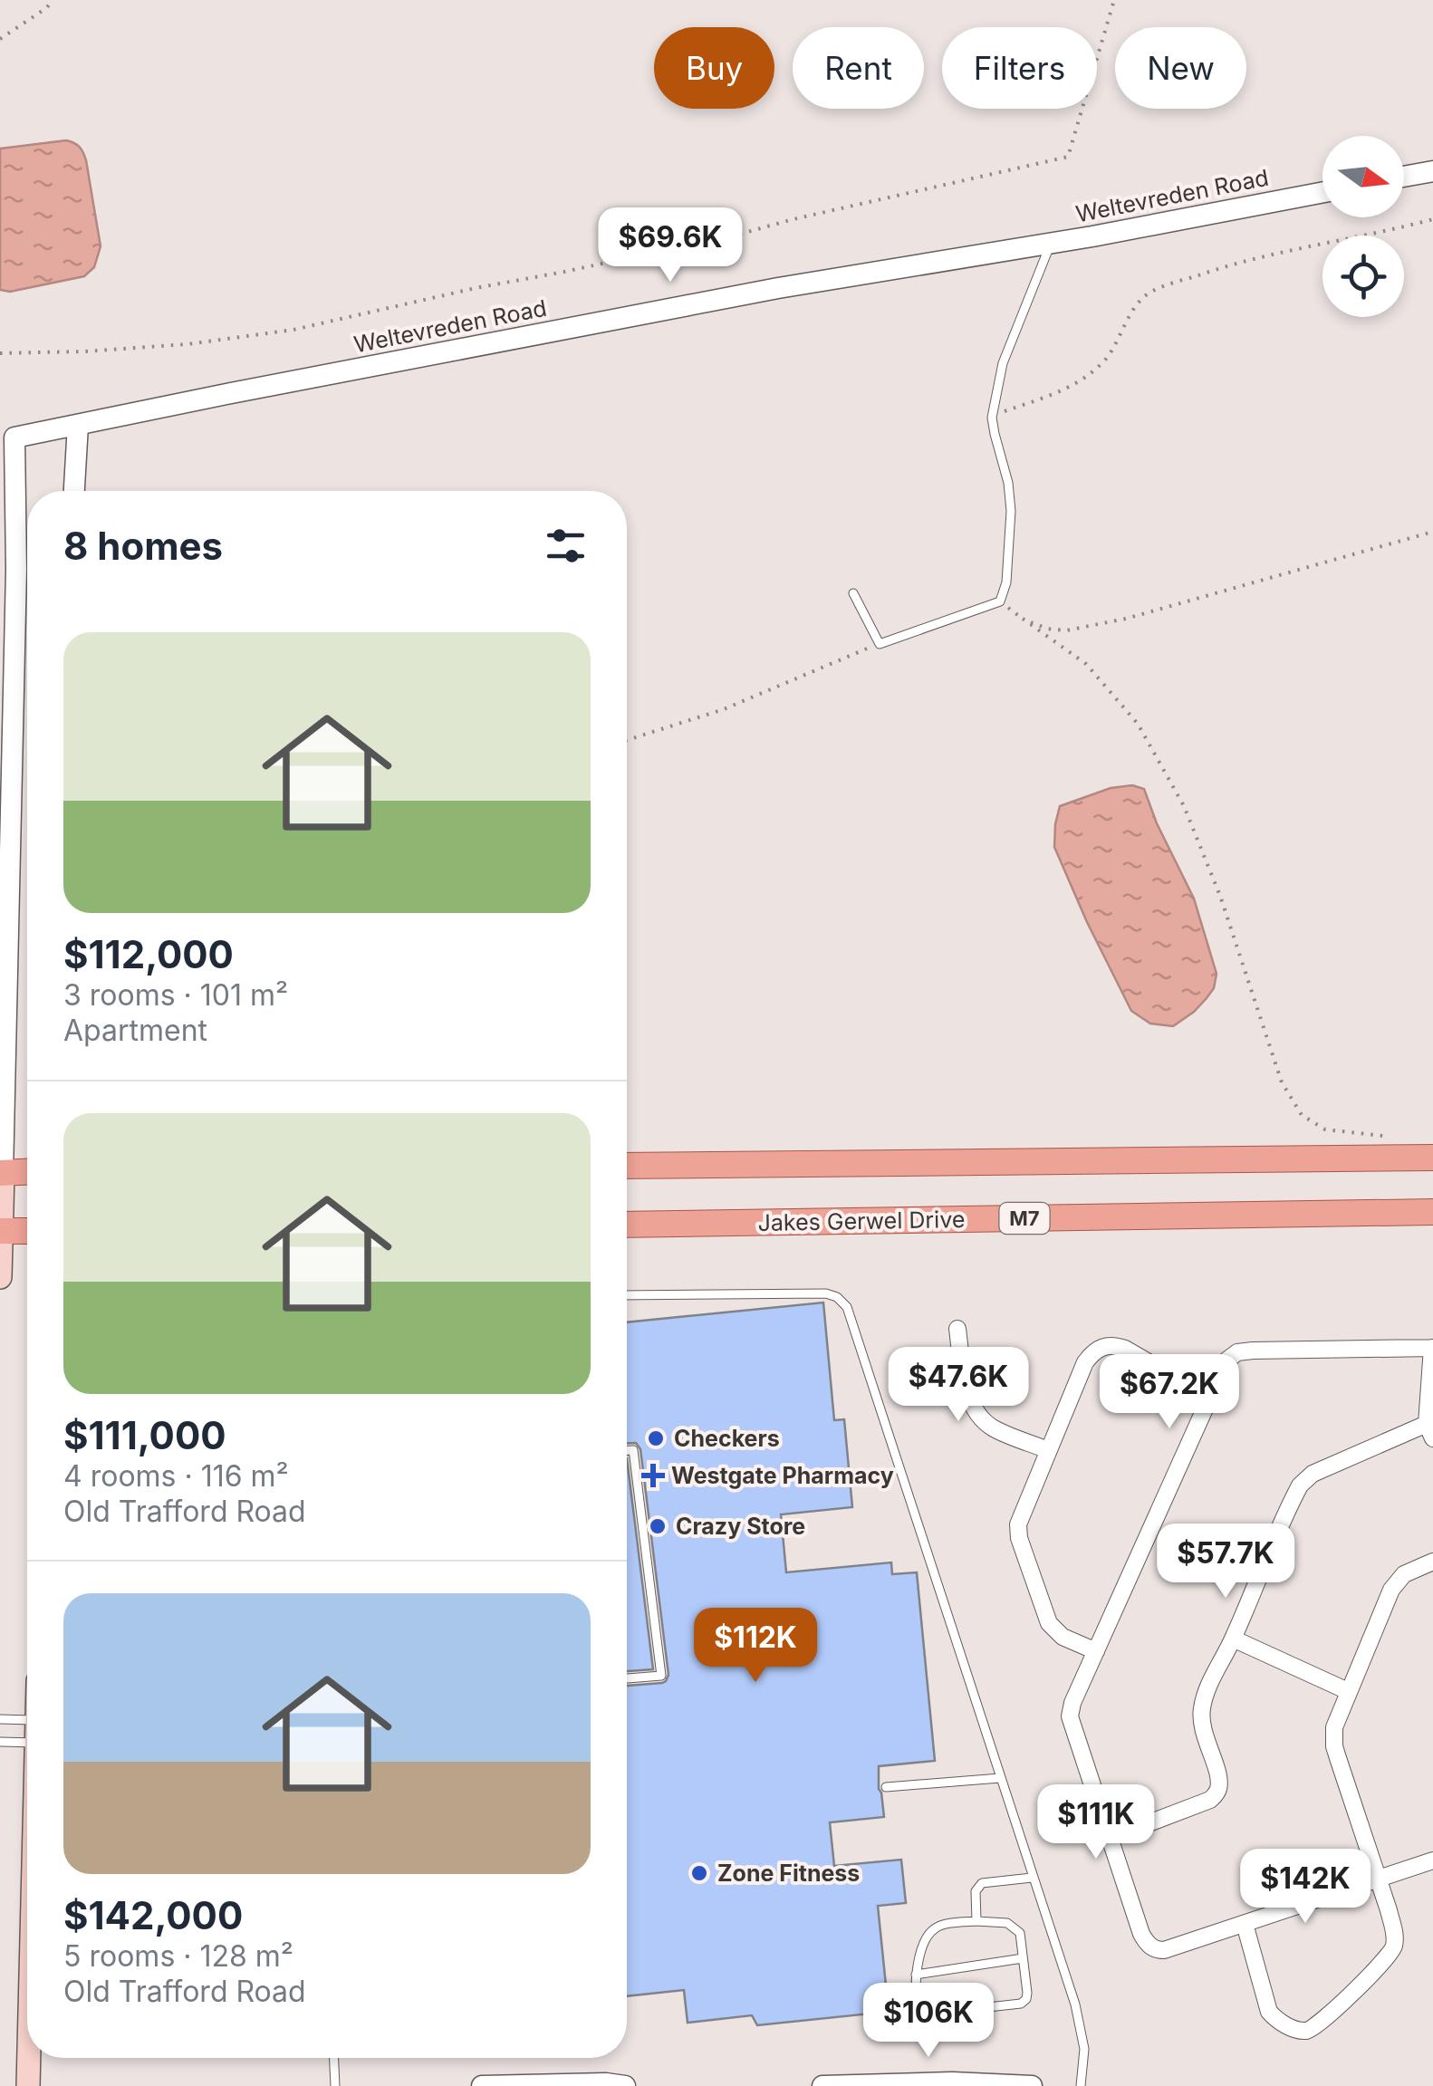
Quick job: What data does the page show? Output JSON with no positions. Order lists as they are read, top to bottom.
{
  "streets": {
    "main road": ["M7", "Jakes Gerwel Drive"],
    "street": ["Weltevreden Road"]
  },
  "places": {
    "other": ["Checkers", "Crazy Store", "Zone Fitness"],
    "health": ["Westgate Pharmacy"]
  },
  "north": "right",
  "page": {
    "chip": [
      "Buy",
      "Rent",
      "Filters",
      "New"
    ],
    "price": [
      "$69.6K",
      "$47.6K",
      "$67.2K",
      "$57.7K",
      "$112K",
      "$111K",
      "$142K",
      "$106K"
    ],
    "heading": "8 homes",
    "list": [
      {
        "name": "$112,000",
        "note": "3 rooms · 101 m² · Apartment"
      },
      {
        "name": "$111,000",
        "note": "4 rooms · 116 m² · Old Trafford Road"
      },
      {
        "name": "$142,000",
        "note": "5 rooms · 128 m² · Old Trafford Road"
      }
    ]
  }
}
